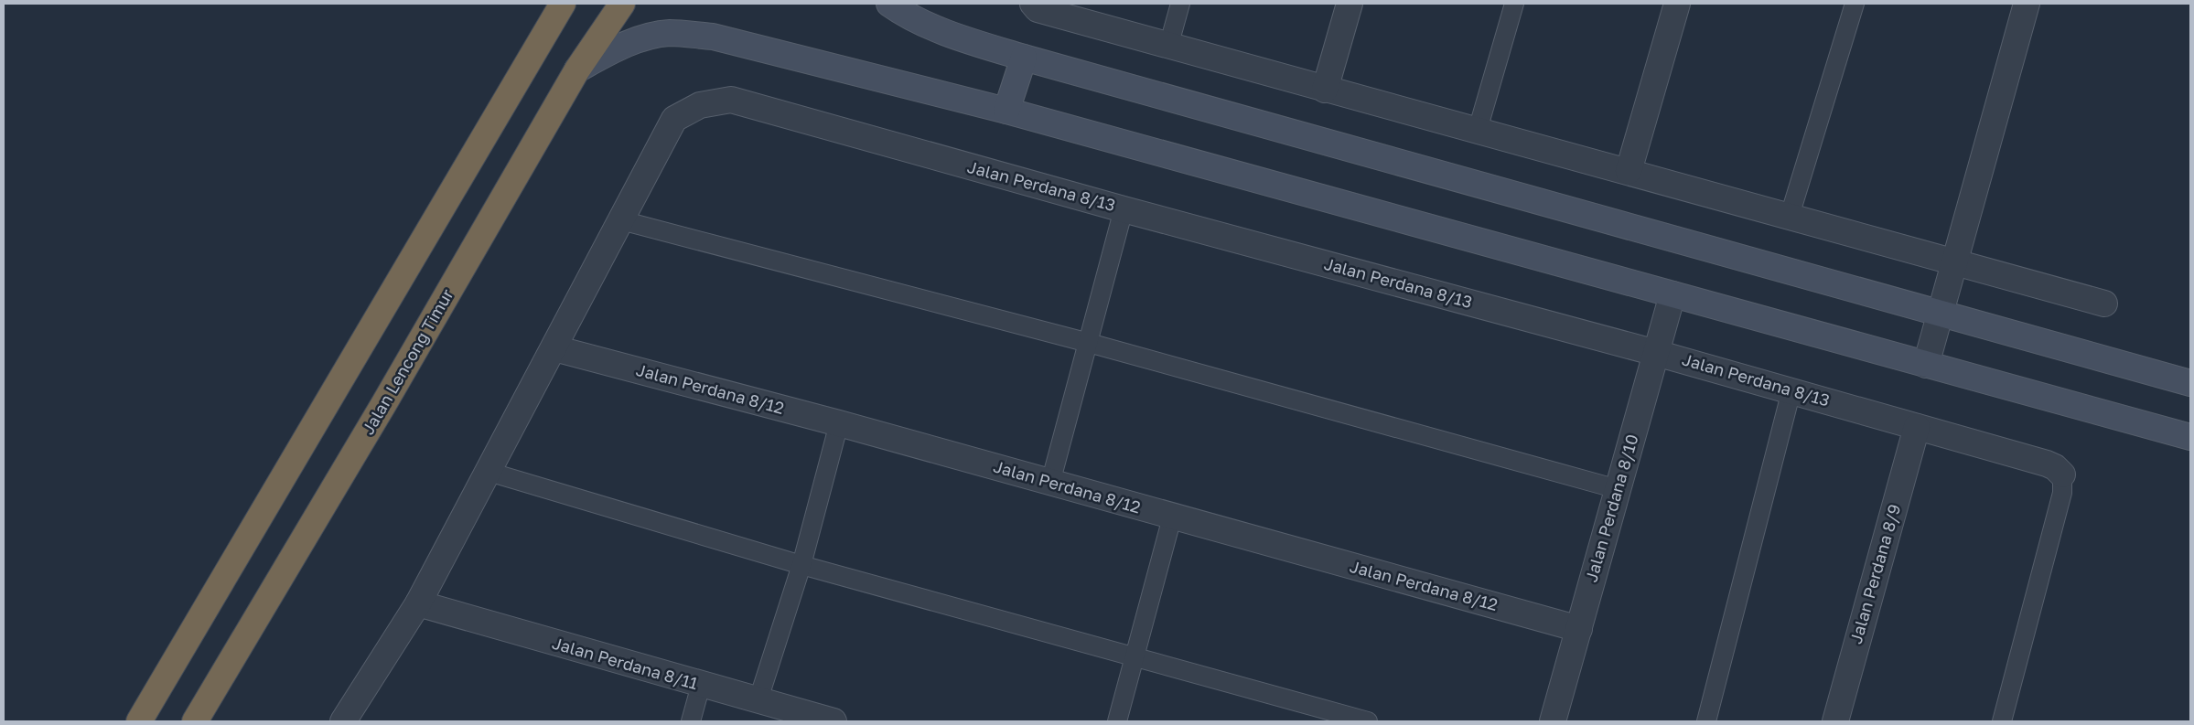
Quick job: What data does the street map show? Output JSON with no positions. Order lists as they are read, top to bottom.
{
  "streets": {
    "highway": ["Jalan Lencong Timur"],
    "street": [
      "Jalan Perdana 8/13",
      "Jalan Perdana 8/12",
      "Jalan Perdana 8/10",
      "Jalan Perdana 8/9",
      "Jalan Perdana 8/11"
    ]
  },
  "crossings": [
    ["Jalan Perdana 8/13", "Jalan Perdana 8/10"],
    ["Jalan Perdana 8/13", "Jalan Perdana 8/9"],
    ["Jalan Perdana 8/12", "Jalan Perdana 8/10"]
  ]
}
